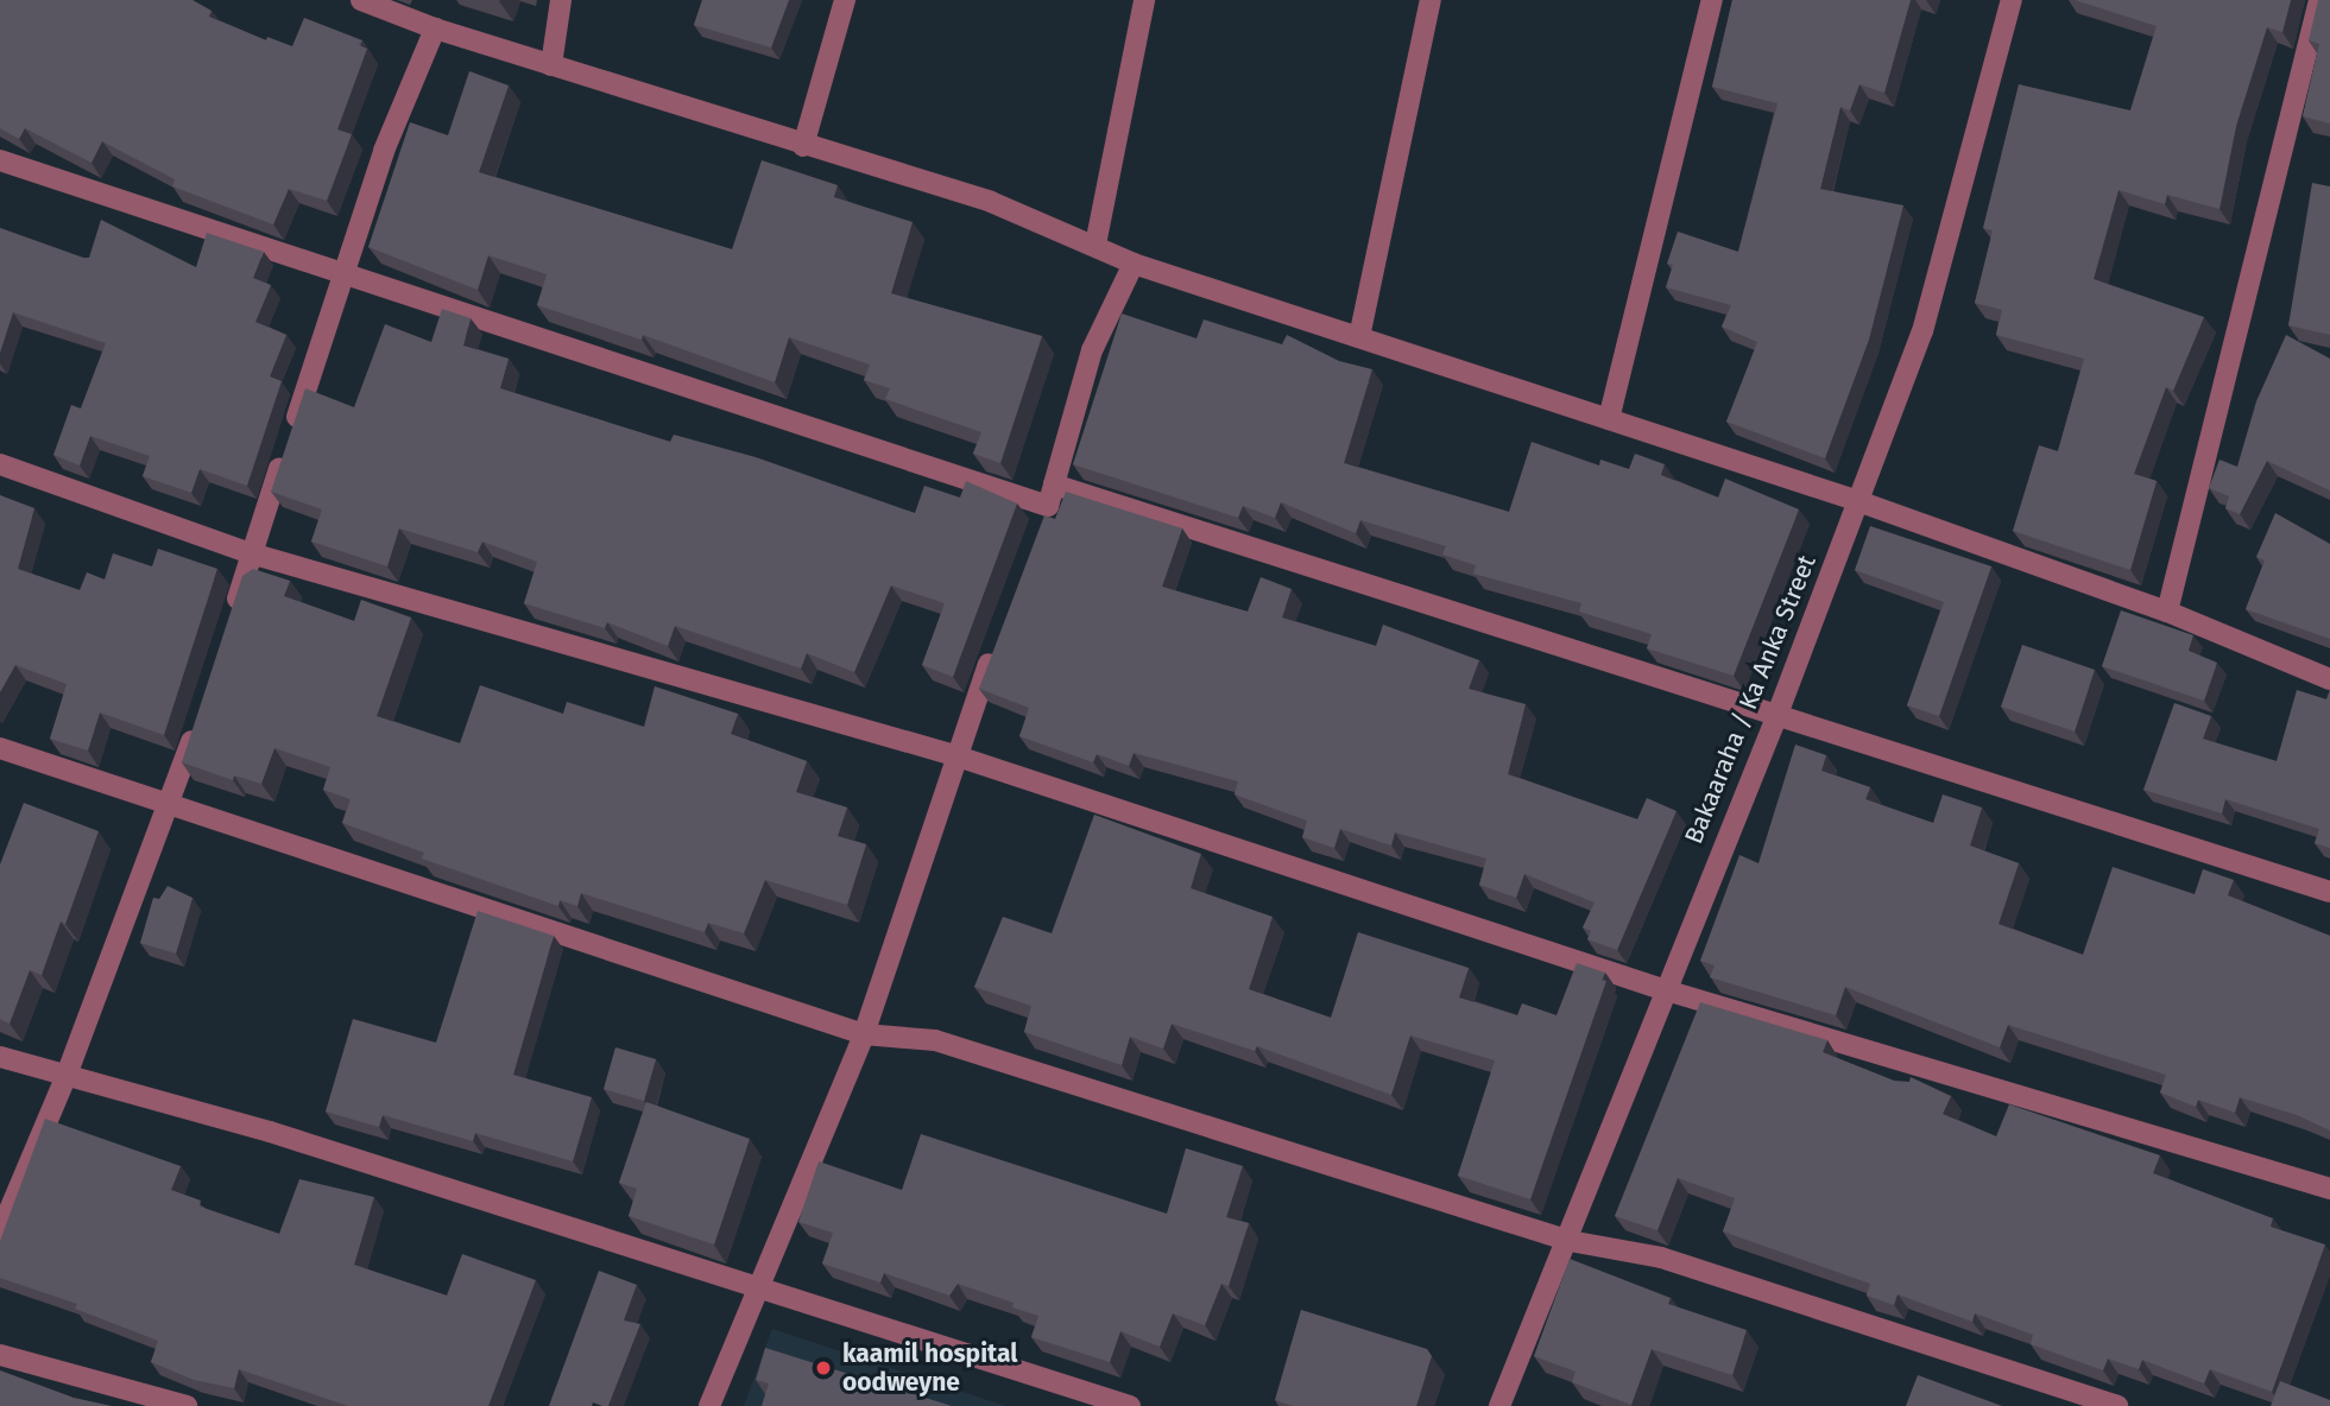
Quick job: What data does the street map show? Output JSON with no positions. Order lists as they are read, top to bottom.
{
  "streets": {
    "street": ["Bakaaraha / Ka Anka Street"]
  },
  "places": ["kaamil hospital oodweyne"]
}
